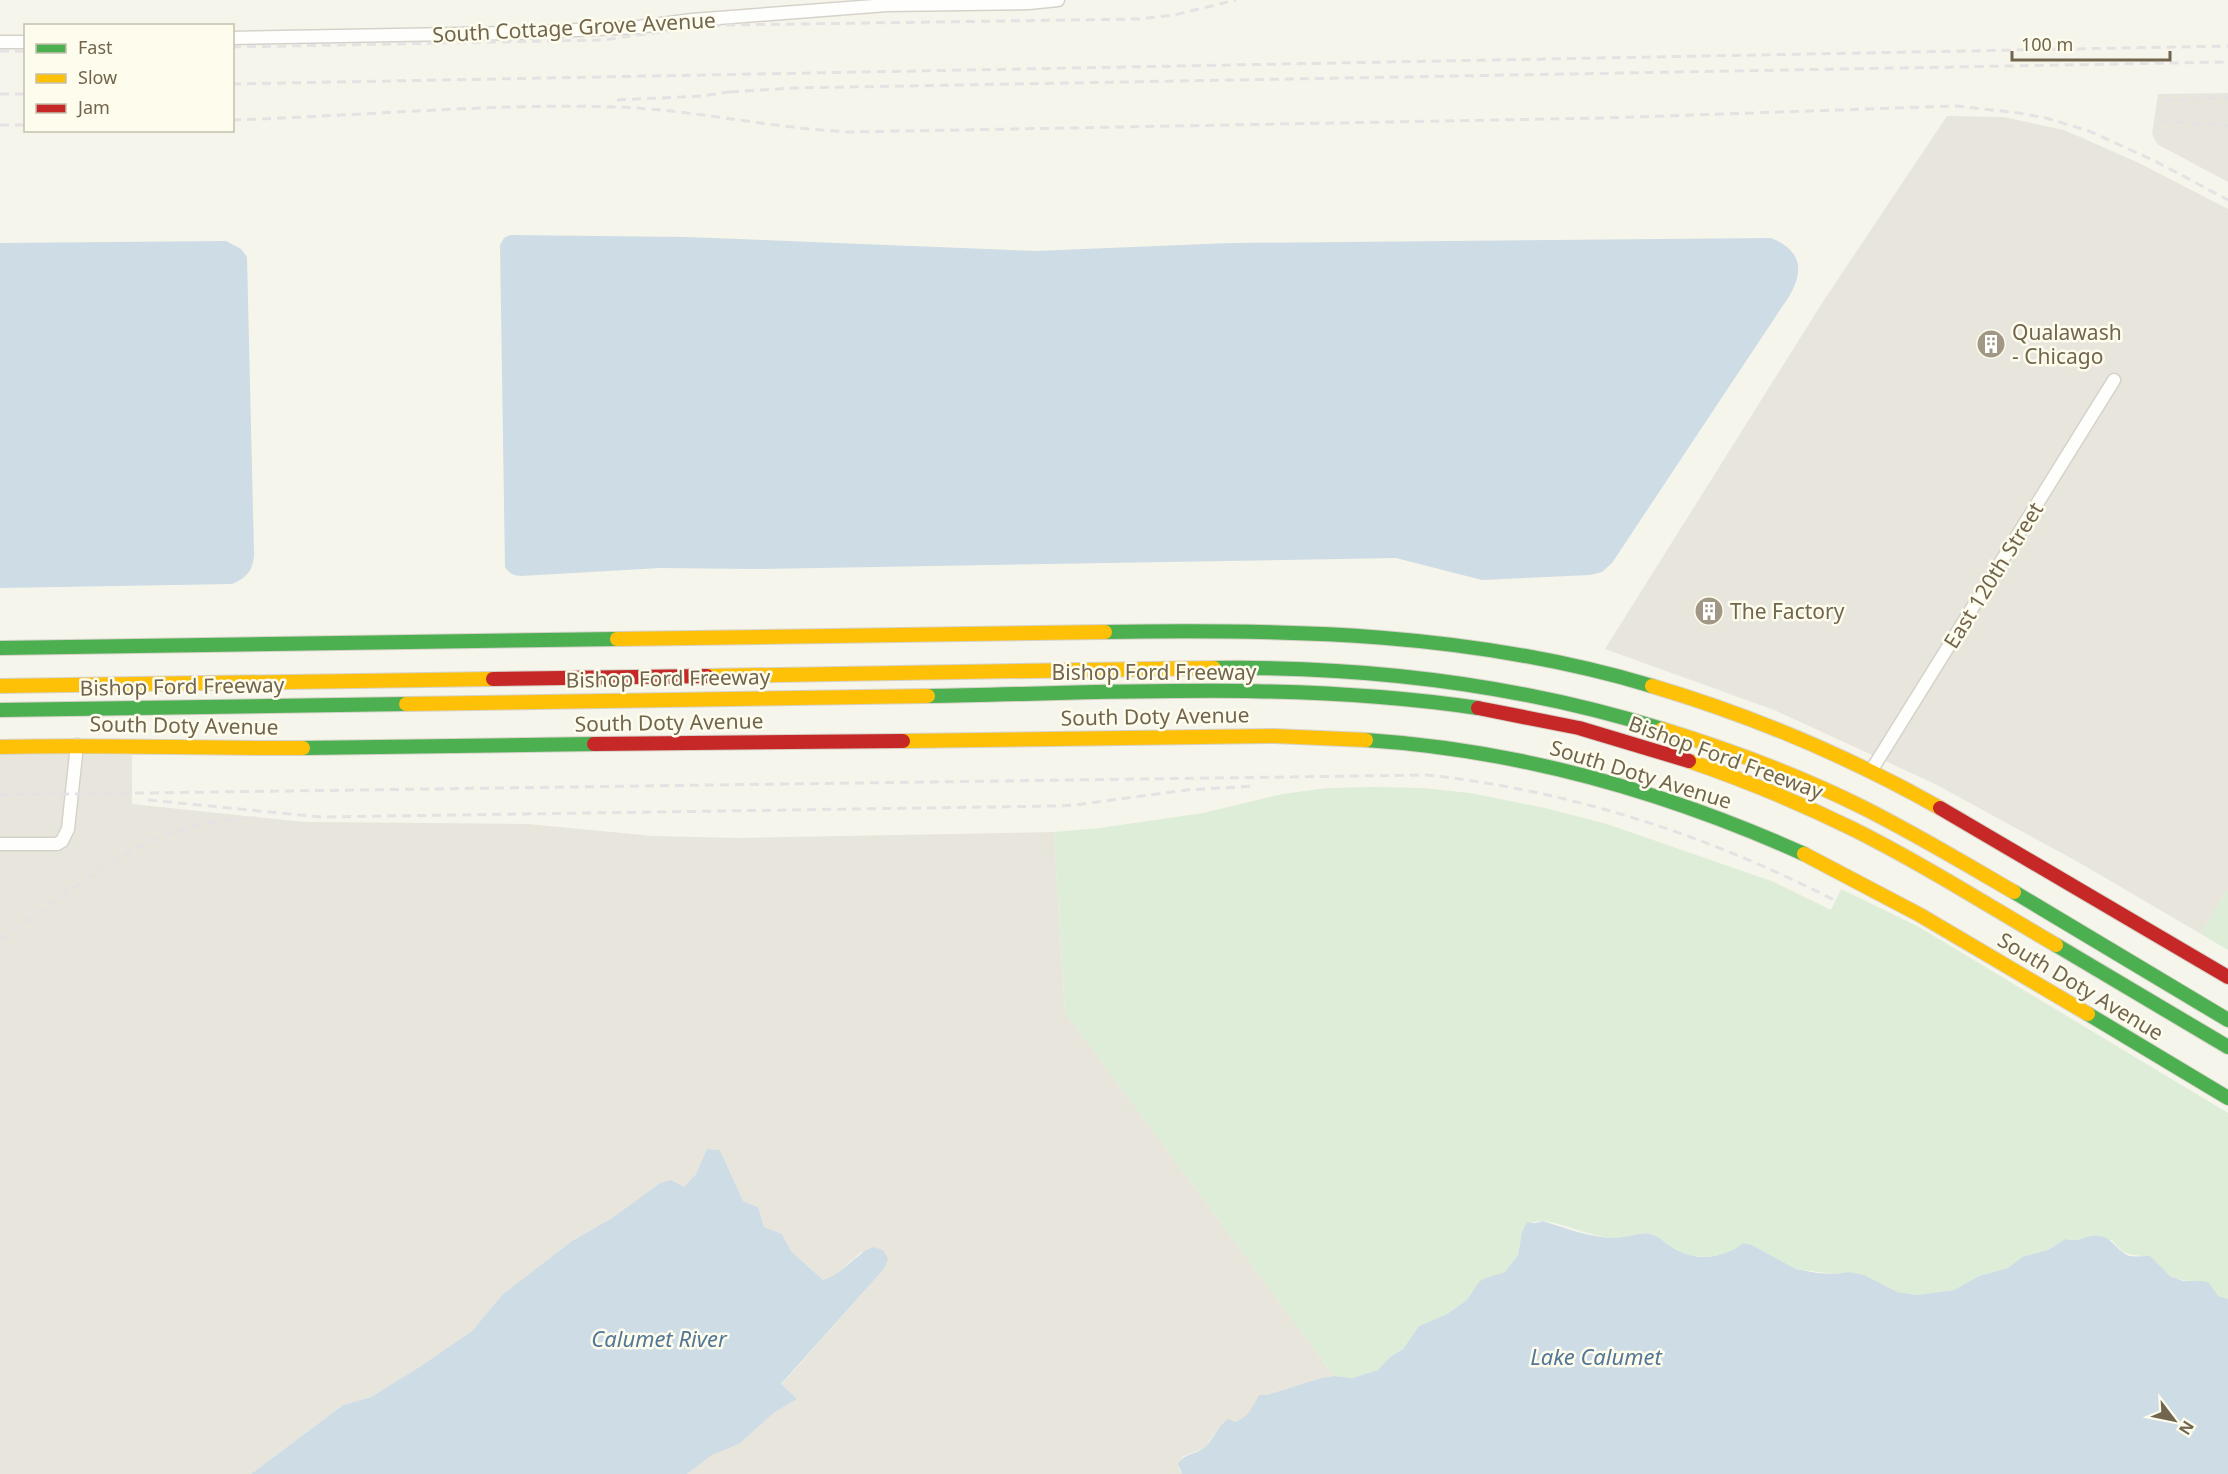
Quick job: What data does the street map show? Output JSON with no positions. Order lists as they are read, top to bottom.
{
  "streets": {
    "main road": ["Bishop Ford Freeway", "South Doty Avenue"],
    "street": ["South Cottage Grove Avenue", "East 120th Street"]
  },
  "water": ["Calumet River", "Lake Calumet"],
  "places": {
    "building": ["Qualawash - Chicago", "The Factory"]
  },
  "legend": ["Fast", "Slow", "Jam"],
  "scale_bar": "100 m",
  "north": "bottom right"
}
